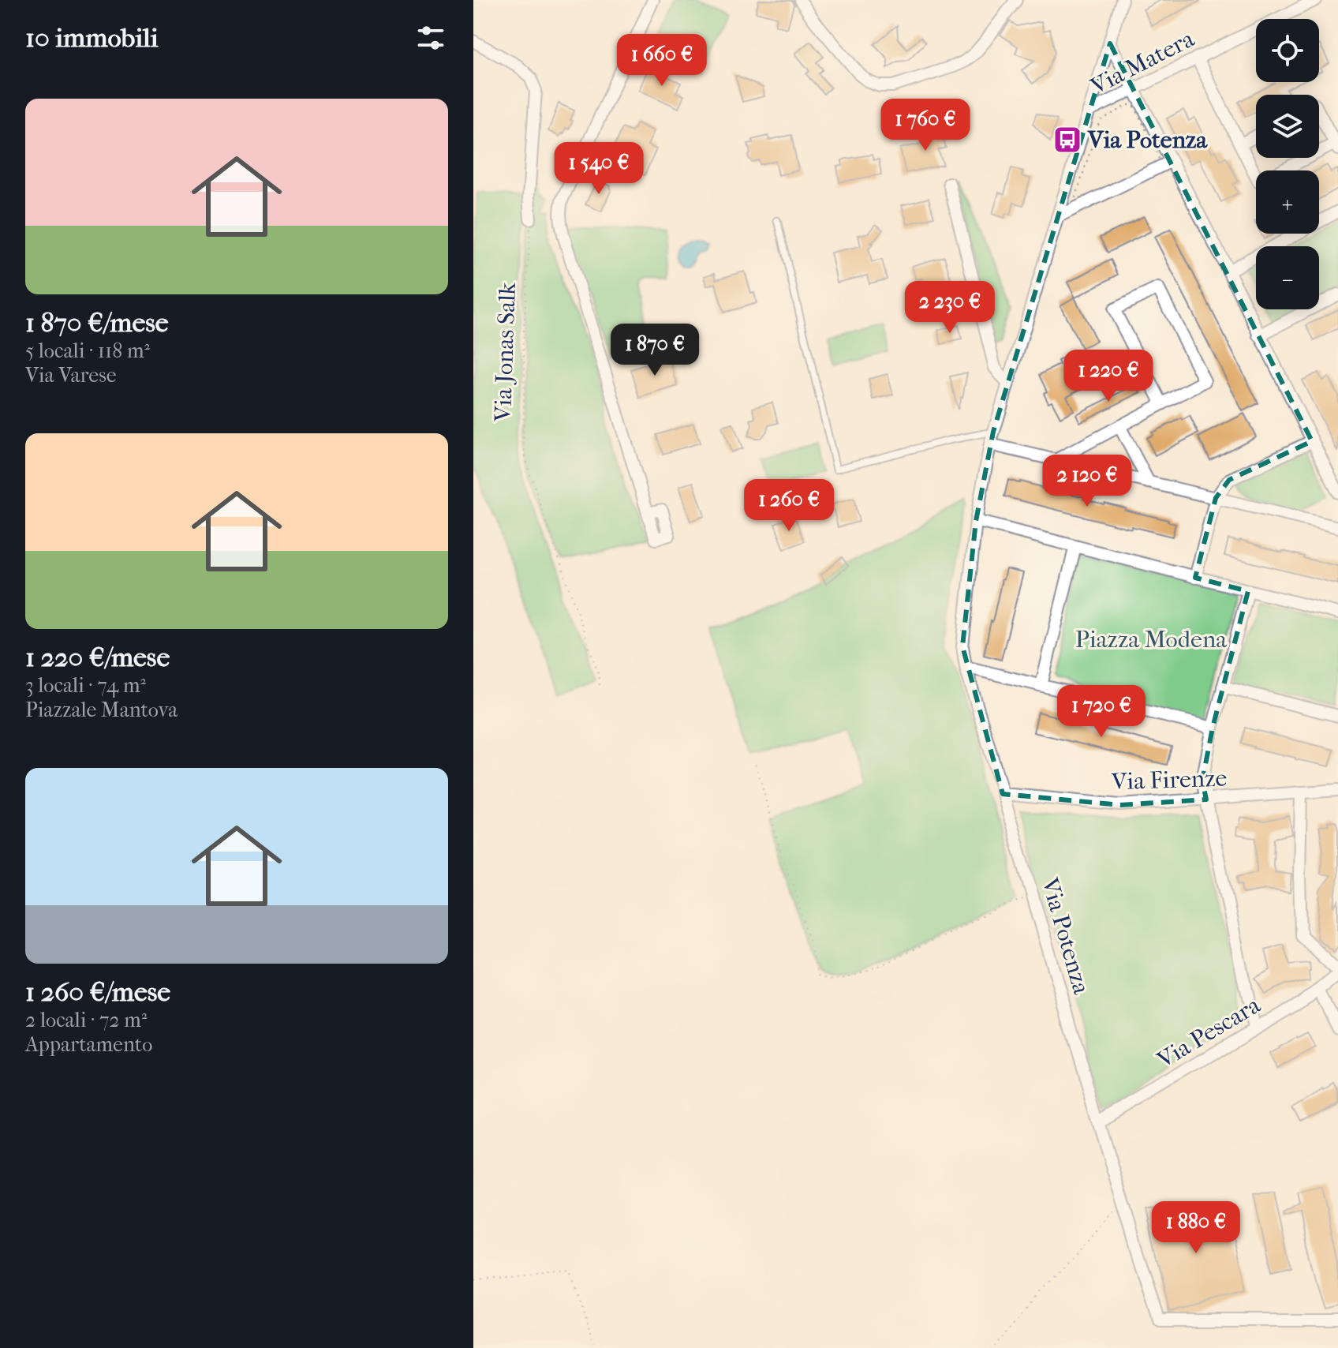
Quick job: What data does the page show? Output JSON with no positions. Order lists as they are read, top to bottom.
{
  "streets": {
    "street": [
      "Via Matera",
      "Via Firenze",
      "Via Potenza",
      "Via Pescara"
    ],
    "path": ["Via Jonas Salk"]
  },
  "crossings": [
    ["Via Matera", "Via Potenza"],
    ["Via Firenze", "Via Potenza"],
    ["Via Potenza", "Via Pescara"]
  ],
  "parks": ["Piazza Modena"],
  "places": {
    "bus stop": ["Via Potenza"]
  },
  "page": {
    "heading": "10 immobili",
    "map_buttons": ["+", "−"],
    "price": [
      "1 660 €",
      "1 760 €",
      "1 540 €",
      "2 230 €",
      "1 870 €",
      "1 220 €",
      "2 120 €",
      "1 260 €",
      "1 720 €",
      "1 880 €"
    ],
    "list": [
      {
        "name": "1 870 €/mese",
        "note": "5 locali · 118 m² · Via Varese"
      },
      {
        "name": "1 220 €/mese",
        "note": "3 locali · 74 m² · Piazzale Mantova"
      },
      {
        "name": "1 260 €/mese",
        "note": "2 locali · 72 m² · Appartamento"
      }
    ]
  }
}
